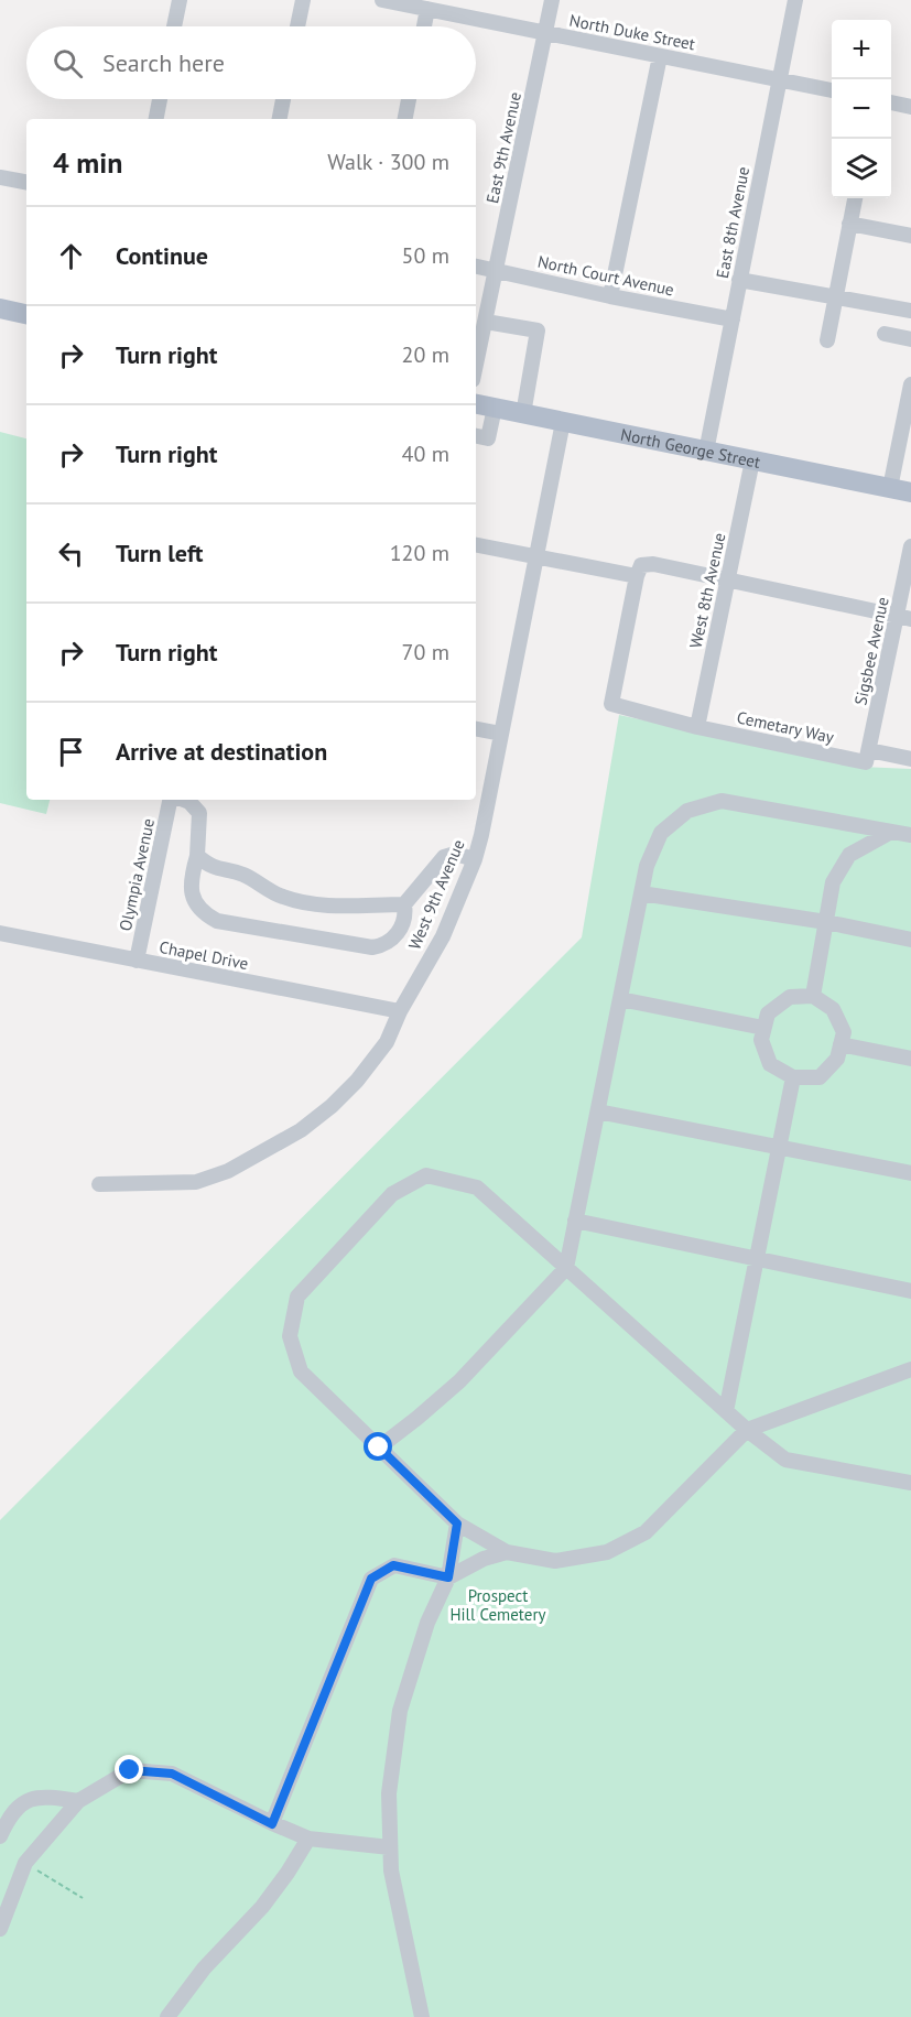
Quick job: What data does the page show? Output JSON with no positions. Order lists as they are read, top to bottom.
{
  "streets": {
    "main road": ["North George Street"],
    "street": [
      "North Duke Street",
      "East 9th Avenue",
      "East 8th Avenue",
      "North Court Avenue",
      "West 8th Avenue",
      "Sigsbee Avenue",
      "Cemetary Way",
      "Olympia Avenue",
      "West 9th Avenue",
      "Chapel Drive"
    ]
  },
  "crossings": [
    ["North Duke Street", "East 9th Avenue"],
    ["North Duke Street", "East 8th Avenue"],
    ["East 9th Avenue", "North Court Avenue"],
    ["East 8th Avenue", "North Court Avenue"],
    ["East 8th Avenue", "North George Street"],
    ["North George Street", "West 8th Avenue"],
    ["North George Street", "West 9th Avenue"],
    ["West 8th Avenue", "Cemetary Way"],
    ["Sigsbee Avenue", "Cemetary Way"],
    ["Olympia Avenue", "Chapel Drive"],
    ["West 9th Avenue", "Chapel Drive"]
  ],
  "parks": ["Prospect Hill Cemetery"],
  "page": {
    "map_buttons": ["+", "−"],
    "search": "Search here",
    "heading": ["4 min", "Walk · 300 m"],
    "list": [
      ["Continue", "50 m"],
      ["Turn right", "20 m"],
      ["Turn right", "40 m"],
      ["Turn left", "120 m"],
      ["Turn right", "70 m"],
      "Arrive at destination"
    ]
  }
}
